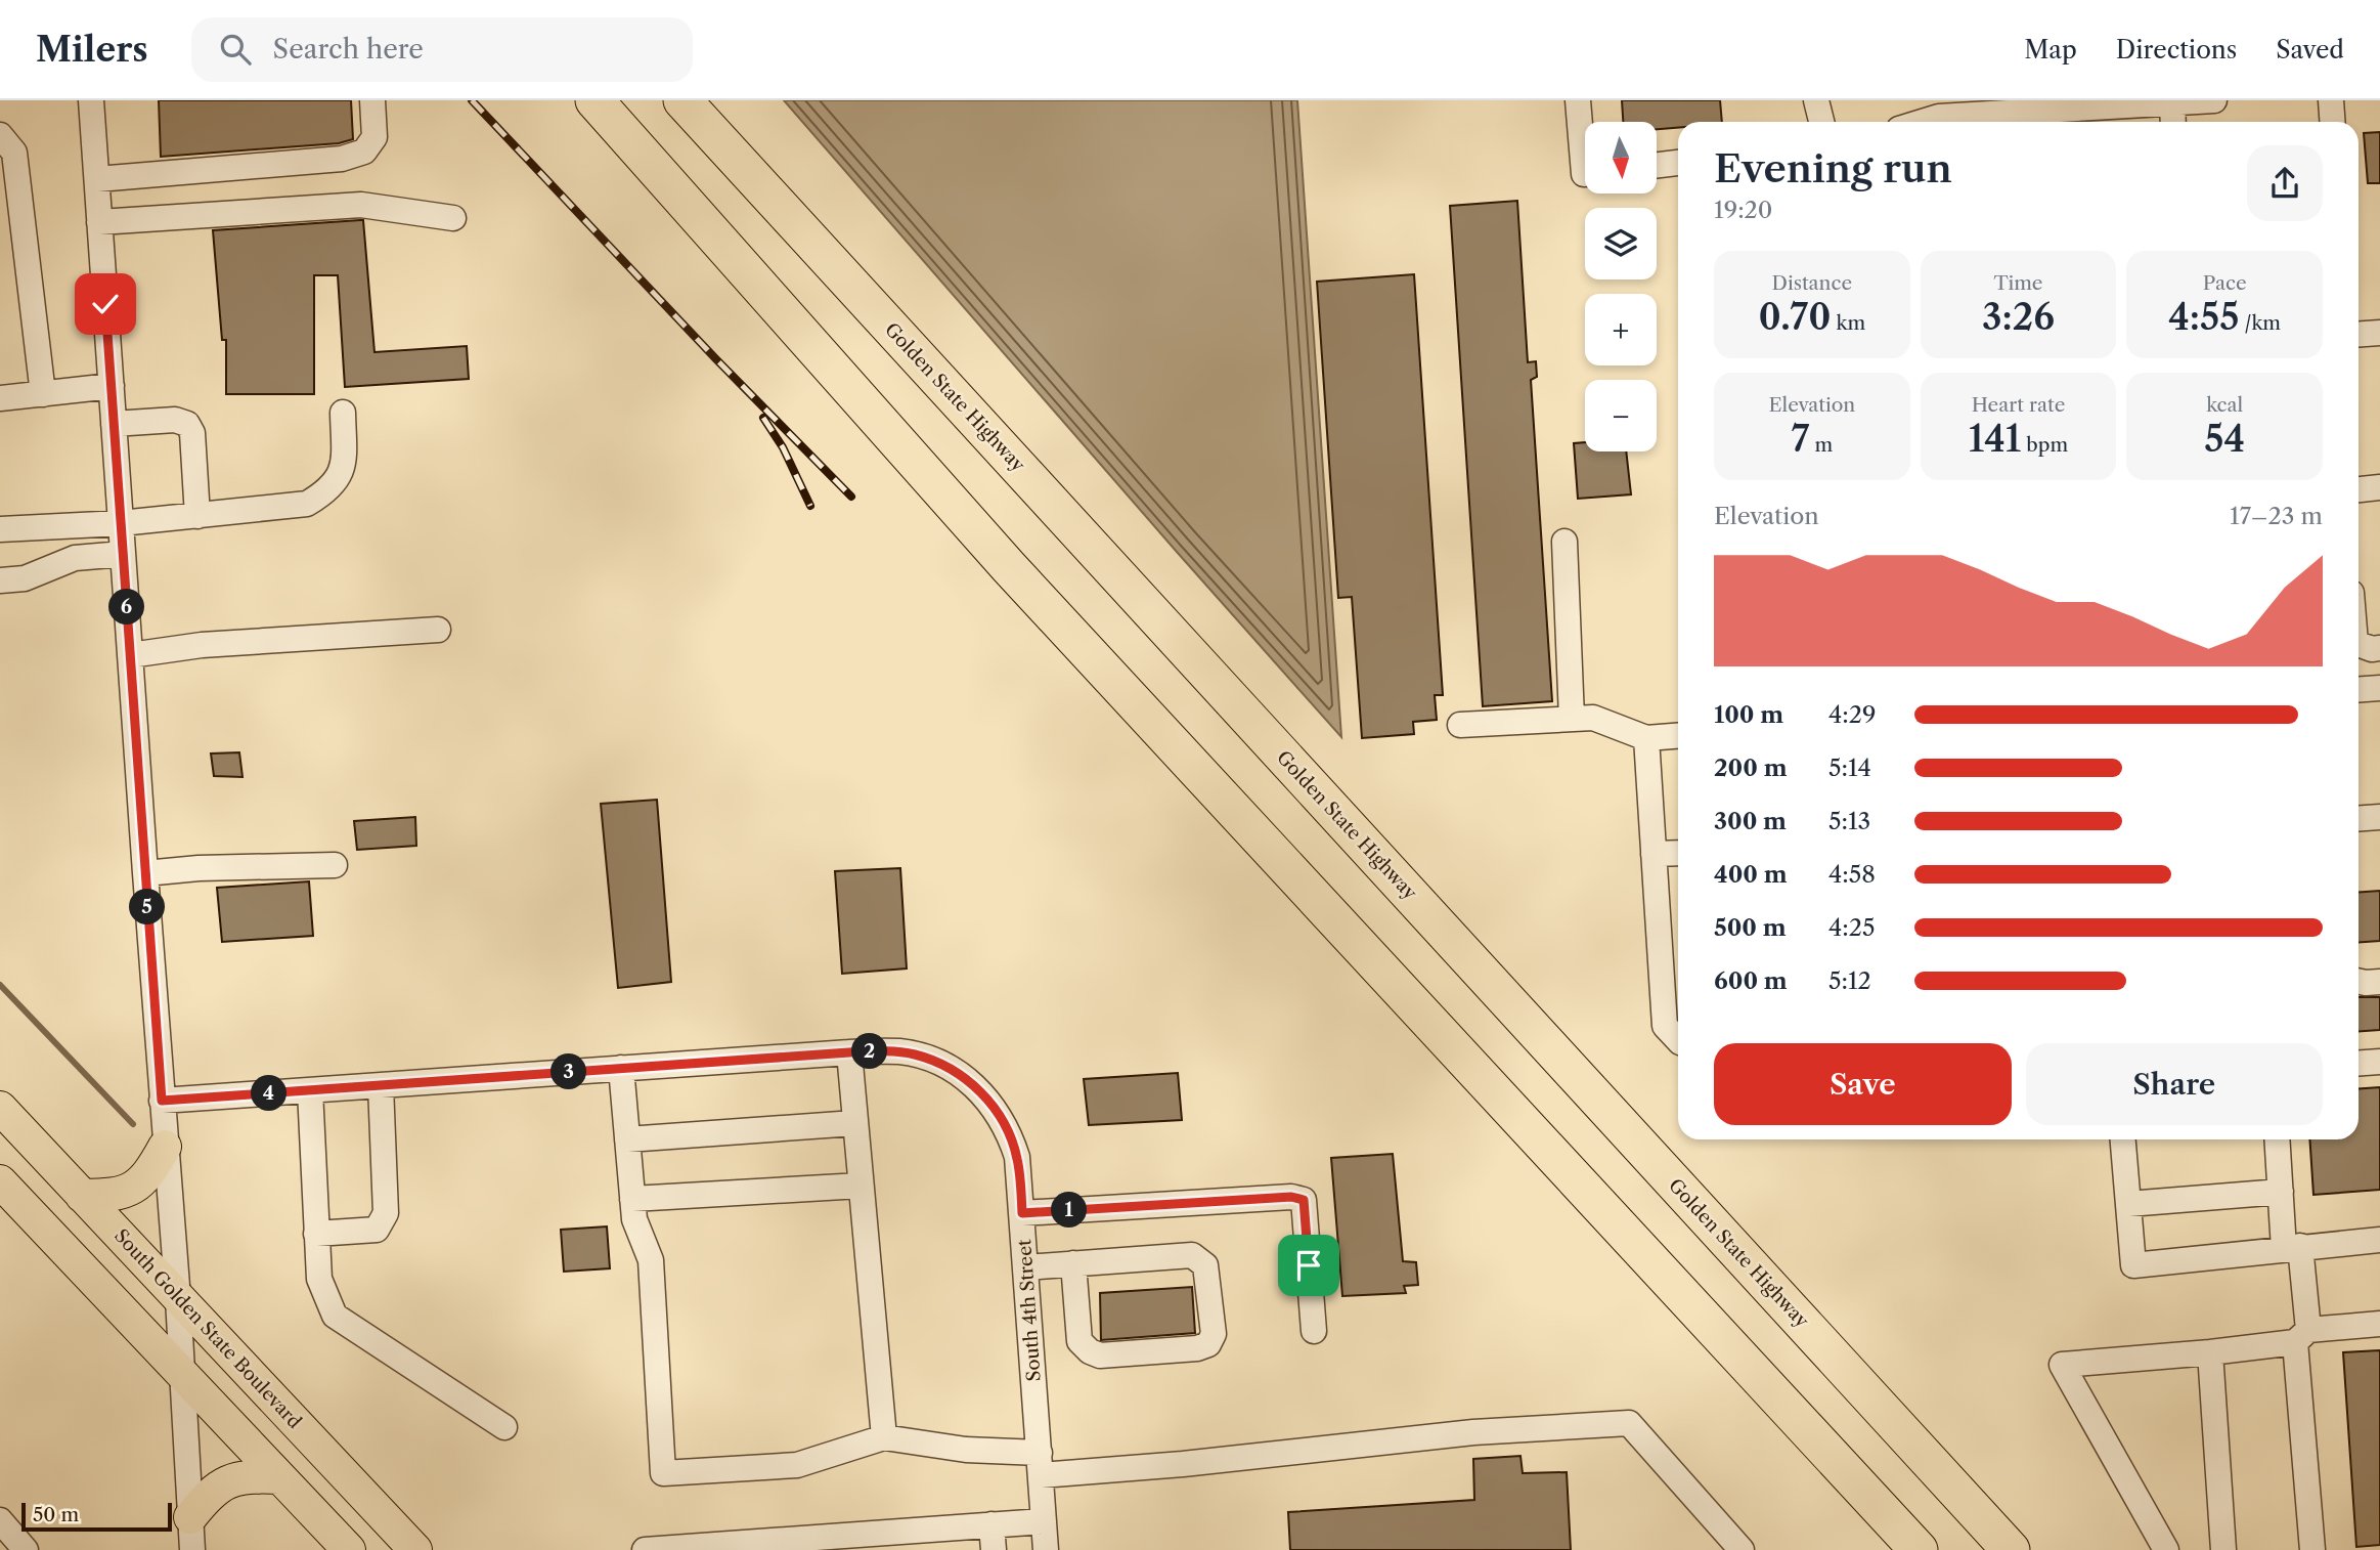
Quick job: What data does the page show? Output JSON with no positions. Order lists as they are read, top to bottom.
{
  "streets": {
    "highway": ["Golden State Highway"],
    "main road": ["South Golden State Boulevard"],
    "street": ["South 4th Street"]
  },
  "scale_bar": "50 m",
  "north": "bottom",
  "page": {
    "header": "Milers",
    "search": "Search here",
    "nav": ["Map", "Directions", "Saved"],
    "map_buttons": ["+", "−"],
    "heading": ["Evening run", "19:20"],
    "stats": [
      ["Distance", "0.70 km"],
      ["Time", "3:26"],
      ["Pace", "4:55 /km"],
      ["Elevation", "7 m"],
      ["Heart rate", "141 bpm"],
      ["kcal", "54"]
    ],
    "chart": ["Elevation", "17–23 m"],
    "pins": [
      "6",
      "5",
      "2",
      "3",
      "4",
      "1"
    ],
    "list": [
      {
        "name": "100 m",
        "note": "4:29"
      },
      {
        "name": "200 m",
        "note": "5:14"
      },
      {
        "name": "300 m",
        "note": "5:13"
      },
      {
        "name": "400 m",
        "note": "4:58"
      },
      {
        "name": "500 m",
        "note": "4:25"
      },
      {
        "name": "600 m",
        "note": "5:12"
      }
    ],
    "buttons": ["Save", "Share"],
    "scale": "50 m"
  }
}
